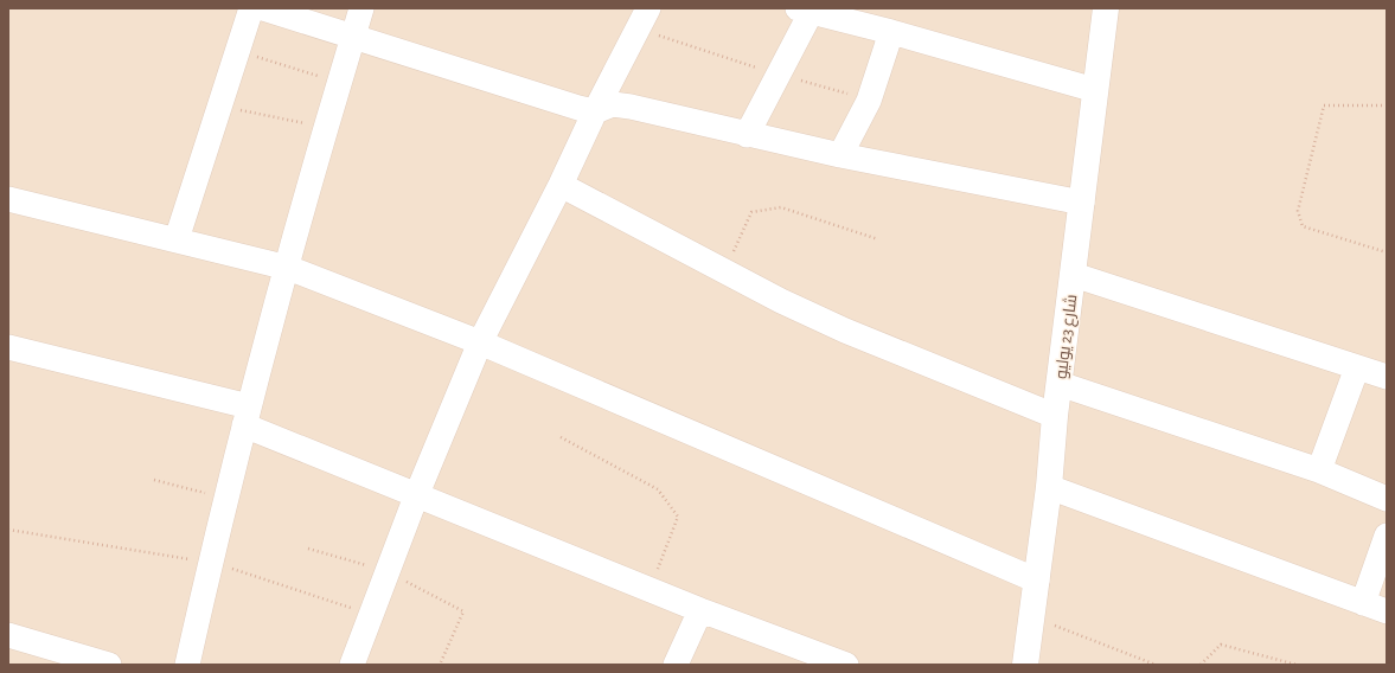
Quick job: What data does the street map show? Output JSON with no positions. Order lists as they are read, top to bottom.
{
  "streets": {
    "street": ["شارع 23 يوليو"]
  }
}
